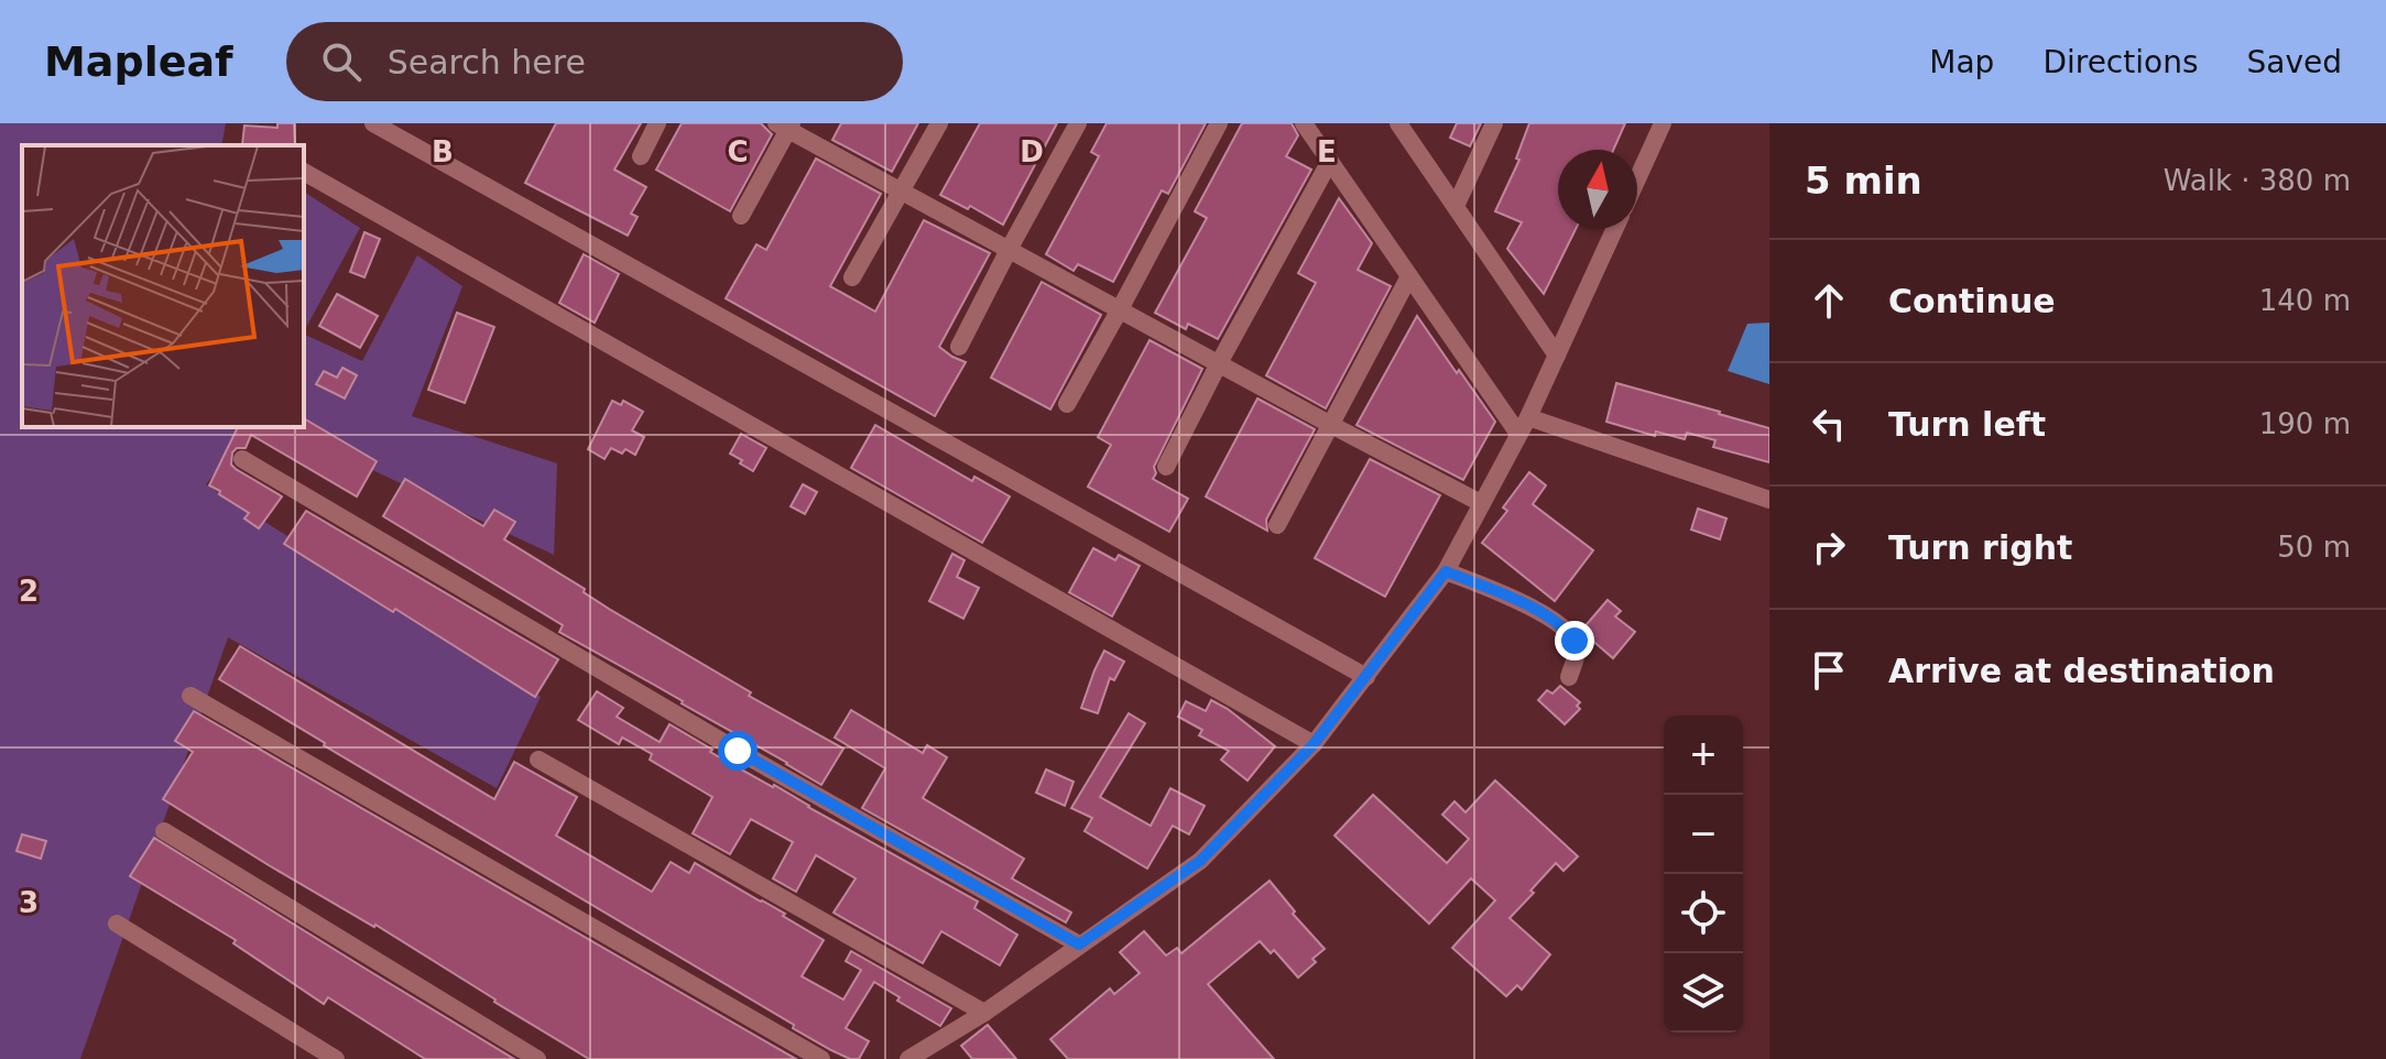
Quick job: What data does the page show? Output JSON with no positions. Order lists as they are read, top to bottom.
{
  "north": "top",
  "page": {
    "header": "Mapleaf",
    "search": "Search here",
    "nav": ["Map", "Directions", "Saved"],
    "heading": ["5 min", "Walk · 380 m"],
    "list": [
      ["Continue", "140 m"],
      ["Turn left", "190 m"],
      ["Turn right", "50 m"],
      "Arrive at destination"
    ],
    "map_buttons": ["+", "−"]
  },
  "grid": {
    "columns": [
      "B",
      "C",
      "D",
      "E"
    ],
    "rows": ["2", "3"]
  }
}
